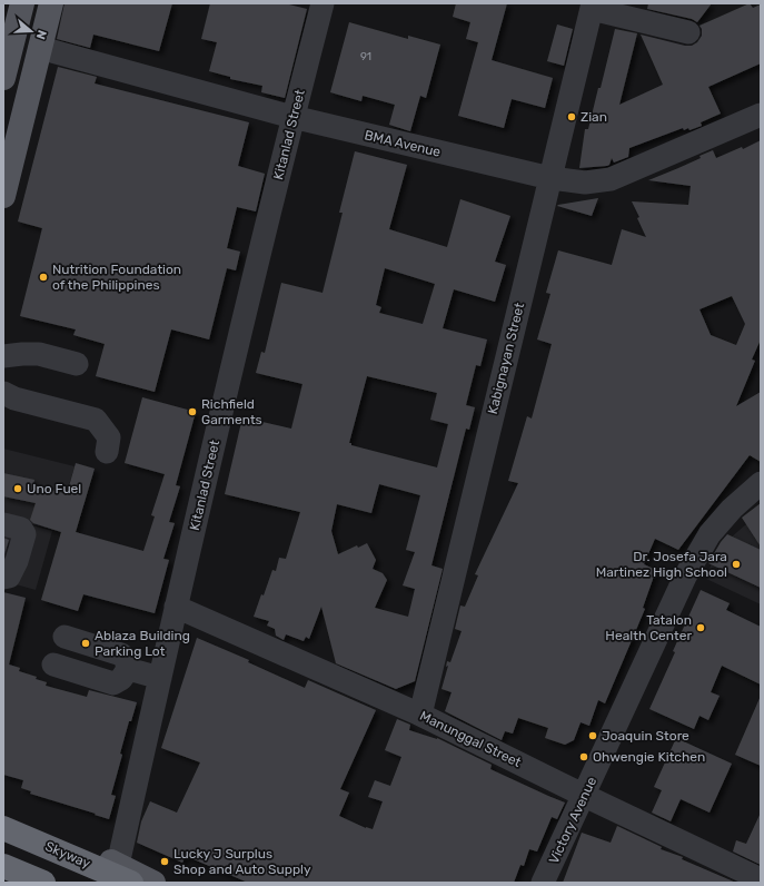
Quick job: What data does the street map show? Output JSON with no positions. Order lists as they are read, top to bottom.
{
  "streets": {
    "highway": ["Skyway"],
    "street": [
      "Kitanlad Street",
      "BMA Avenue",
      "Kabignayan Street",
      "Manunggal Street",
      "Victory Avenue"
    ]
  },
  "crossings": [
    ["Kitanlad Street", "BMA Avenue"],
    ["Kitanlad Street", "Manunggal Street"],
    ["Kitanlad Street", "Skyway"],
    ["BMA Avenue", "Kabignayan Street"],
    ["Kabignayan Street", "Manunggal Street"],
    ["Manunggal Street", "Victory Avenue"]
  ],
  "places": [
    "Zian",
    "Nutrition Foundation of the Philippines",
    "Richfield Garments",
    "Uno Fuel",
    "Dr. Josefa Jara Martinez High School",
    "Tatalon Health Center",
    "Ablaza Building Parking Lot",
    "Joaquin Store",
    "Ohwengie Kitchen",
    "Lucky J Surplus Shop and Auto Supply"
  ],
  "house_numbers": ["91"],
  "north": "right"
}
